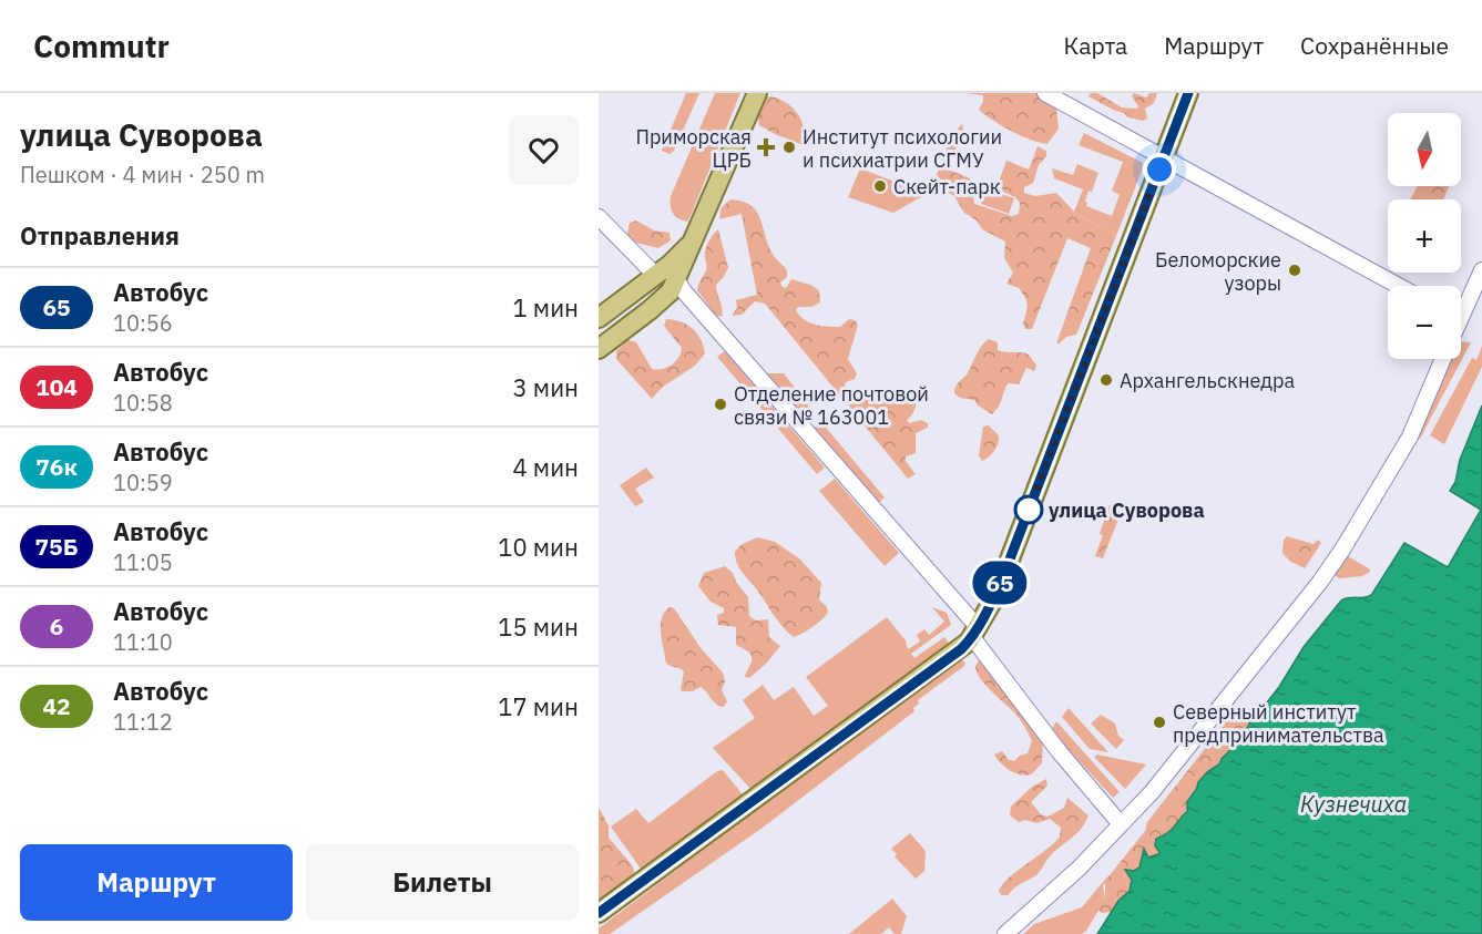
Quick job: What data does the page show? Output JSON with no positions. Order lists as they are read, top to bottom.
{
  "water": ["Кузнечиха"],
  "places": {
    "health": ["Приморская ЦРБ"],
    "other": [
      "Институт психологии и психиатрии СГМУ",
      "Скейт-парк",
      "Беломорские узоры",
      "Архангельскнедра",
      "Отделение почтовой связи № 163001",
      "улица Суворова",
      "Северный институт предпринимательства"
    ]
  },
  "lines": ["bus line 65"],
  "north": "bottom",
  "page": {
    "header": "Commutr",
    "nav": ["Карта", "Маршрут", "Сохранённые"],
    "heading": [
      ["улица Суворова", "Пешком · 4 мин · 250 m"],
      "Отправления"
    ],
    "on_map": "65",
    "map_buttons": ["+", "−"],
    "list": [
      {
        "mark": "65",
        "name": "Автобус",
        "note": "10:56",
        "value": "1 мин"
      },
      {
        "mark": "104",
        "name": "Автобус",
        "note": "10:58",
        "value": "3 мин"
      },
      {
        "mark": "76к",
        "name": "Автобус",
        "note": "10:59",
        "value": "4 мин"
      },
      {
        "mark": "75Б",
        "name": "Автобус",
        "note": "11:05",
        "value": "10 мин"
      },
      {
        "mark": "6",
        "name": "Автобус",
        "note": "11:10",
        "value": "15 мин"
      },
      {
        "mark": "42",
        "name": "Автобус",
        "note": "11:12",
        "value": "17 мин"
      }
    ],
    "buttons": ["Маршрут", "Билеты"]
  }
}
